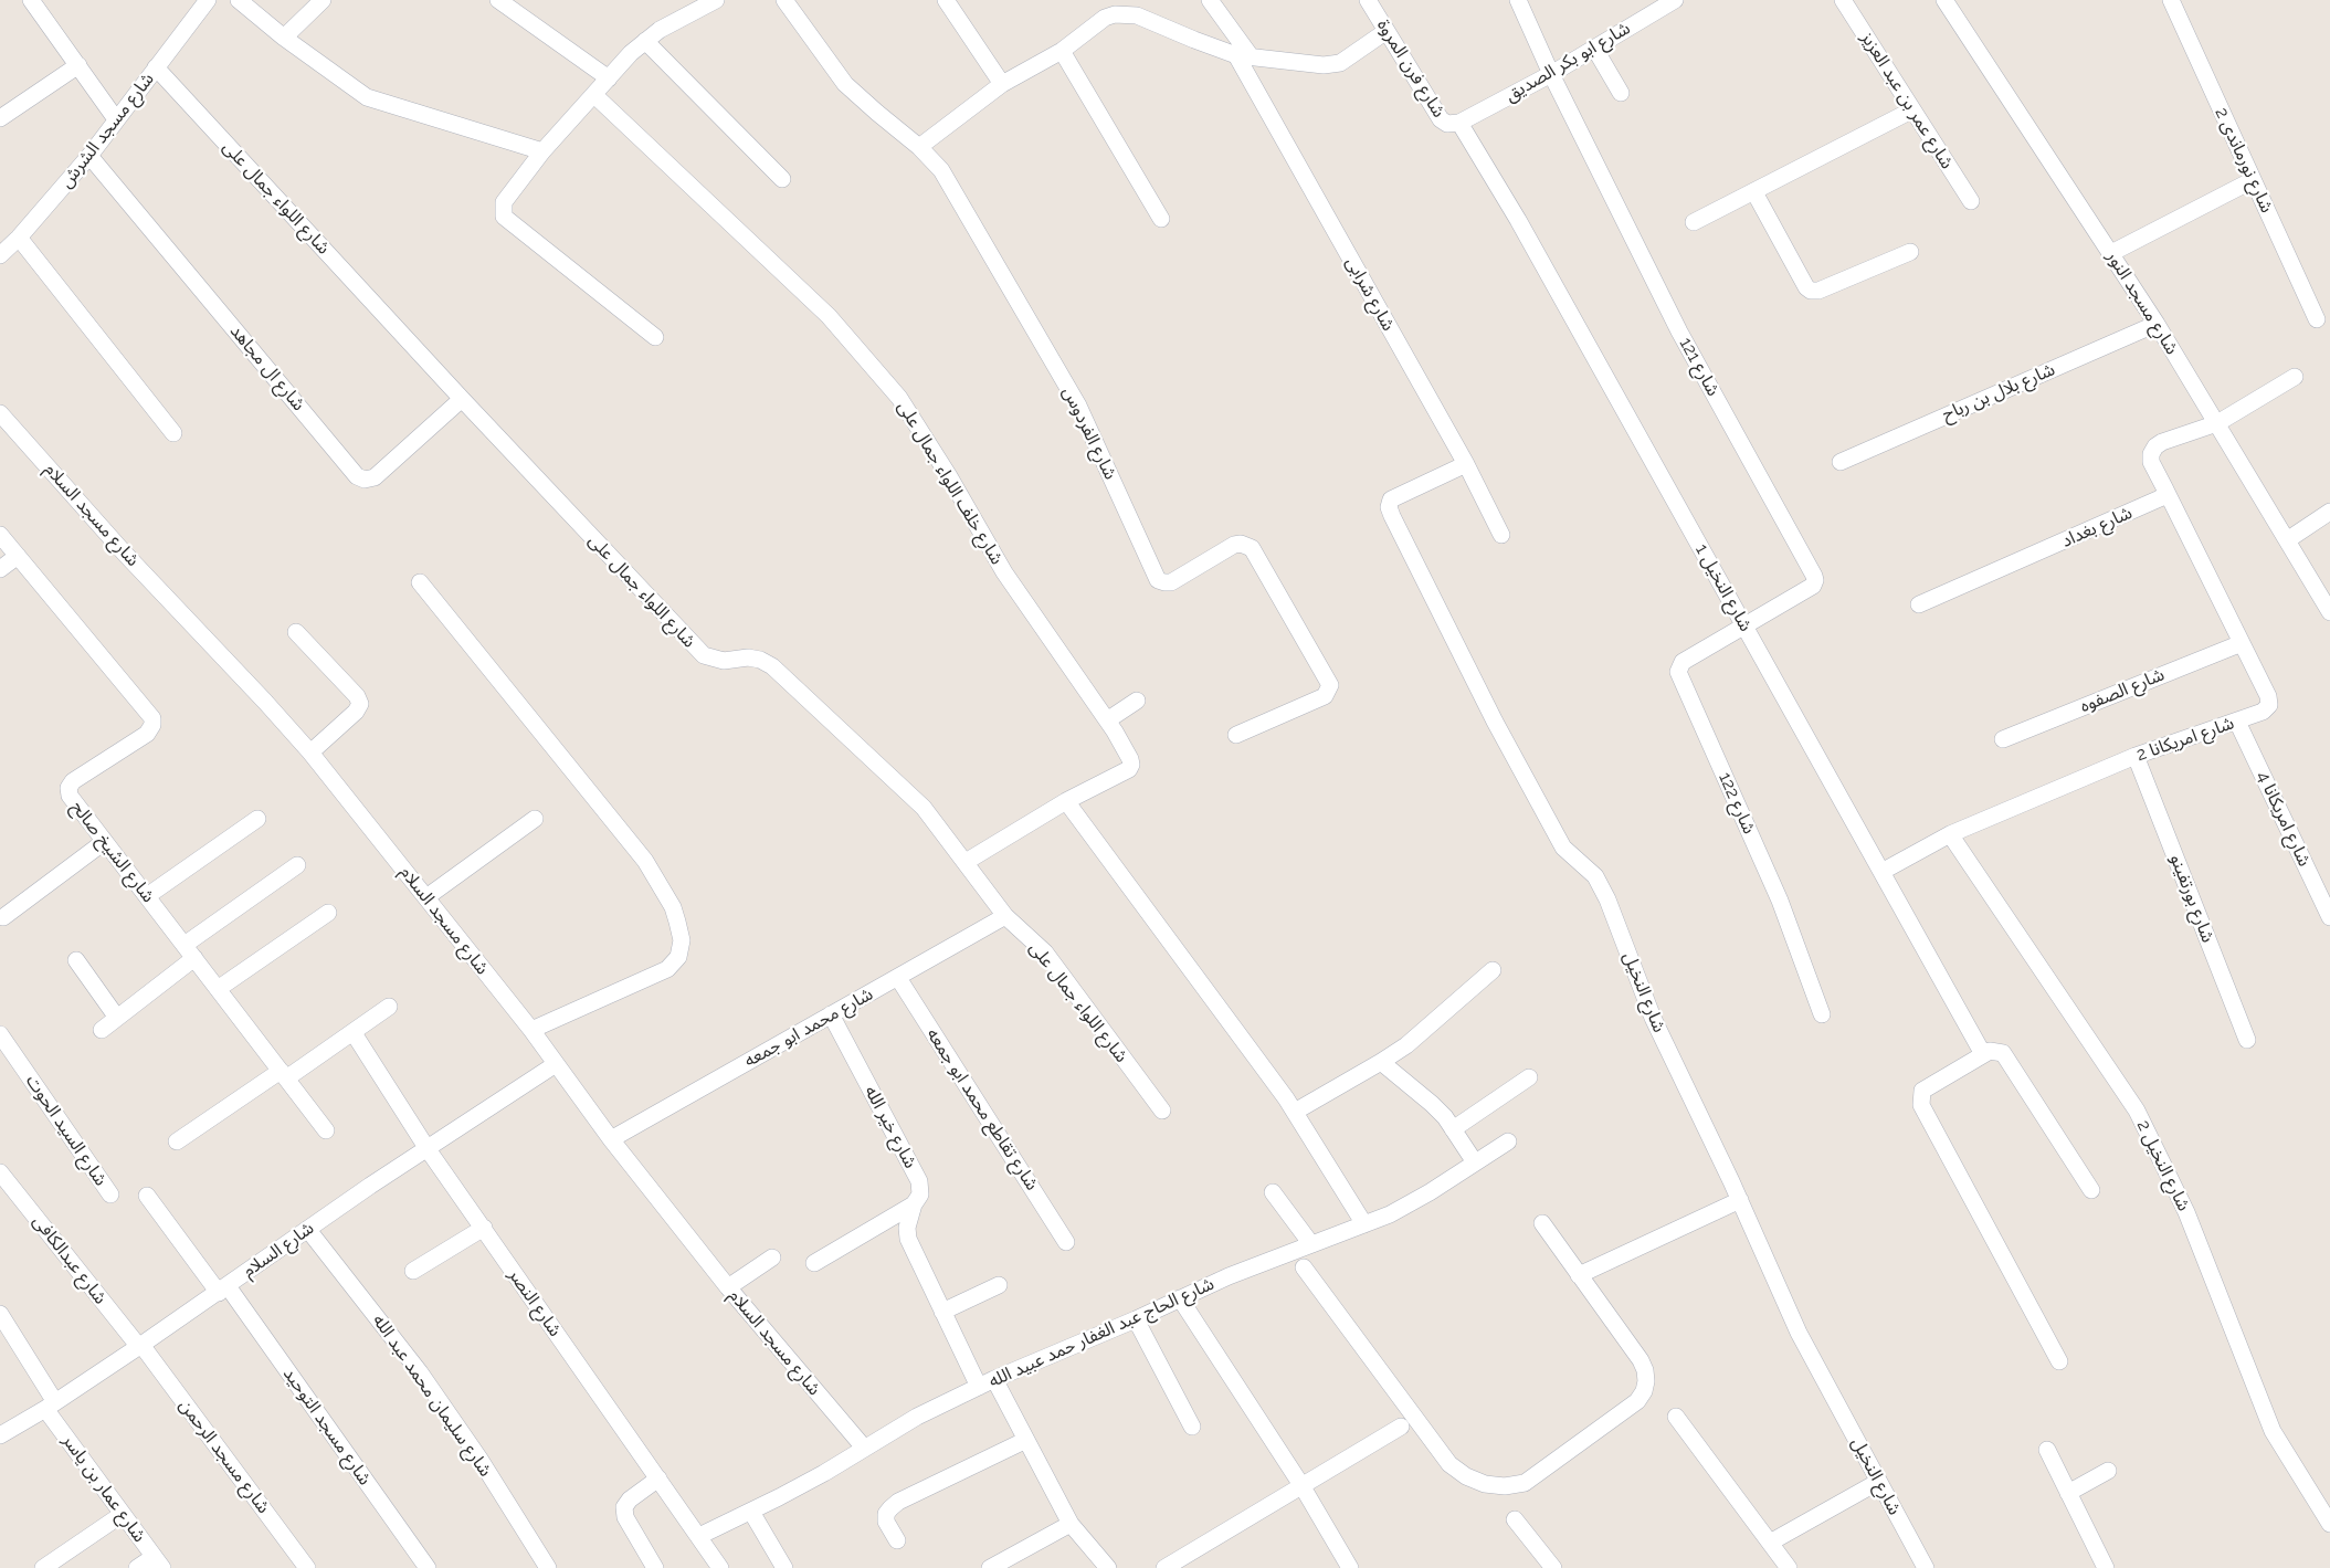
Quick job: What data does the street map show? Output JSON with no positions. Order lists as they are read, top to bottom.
{
  "streets": {
    "street": [
      "شارع ابو بكر الصديق",
      "شارع فرن المروة",
      "شارع عمر بن عبد العزيز",
      "شارع مسجد الشرش",
      "شارع نورماندى 2",
      "شارع اللواء جمال على",
      "شارع شرابى",
      "شارع مسجد النور",
      "شارع 121",
      "شارع ال مجاهد",
      "شارع بلال بن رباح",
      "شارع الفردوس",
      "شارع خلف اللواء جمال على",
      "شارع مسجد السلام",
      "شارع بغداد",
      "شارع النخيل 1",
      "شارع الصفوه",
      "شارع امريكانا 2",
      "شارع 122",
      "شارع امريكانا 4",
      "شارع الشيخ صالح",
      "شارع بورتفينو",
      "شارع النخيل",
      "شارع محمد ابو جمعه",
      "شارع تقاطع محمد ابو جمعه",
      "شارع خير الله",
      "شارع السيد الحوت",
      "شارع النخيل 2",
      "شارع السلام",
      "شارع عبدالكافى",
      "شارع النصر",
      "شارع الحاج عبد الغفار حمد عبيد الله",
      "شارع سليمان محمد عبد الله",
      "شارع مسجد التوحيد",
      "شارع مسجد الرحمن",
      "شارع عمار بن ياسر"
    ]
  },
  "crossings": [
    ["شارع ابو بكر الصديق", "شارع فرن المروة"],
    ["شارع ابو بكر الصديق", "شارع 121"],
    ["شارع ابو بكر الصديق", "شارع النخيل 1"],
    ["شارع فرن المروة", "شارع النخيل 1"],
    ["شارع مسجد الشرش", "شارع اللواء جمال على"],
    ["شارع مسجد الشرش", "شارع ال مجاهد"],
    ["شارع اللواء جمال على", "شارع ال مجاهد"],
    ["شارع اللواء جمال على", "شارع خلف اللواء جمال على"],
    ["شارع اللواء جمال على", "شارع محمد ابو جمعه"],
    ["شارع شرابى", "شارع النخيل"],
    ["شارع مسجد النور", "شارع بلال بن رباح"],
    ["شارع 121", "شارع النخيل 1"],
    ["شارع 121", "شارع 122"],
    ["شارع مسجد السلام", "شارع محمد ابو جمعه"],
    ["شارع مسجد السلام", "شارع السلام"],
    ["شارع مسجد السلام", "شارع الحاج عبد الغفار حمد عبيد الله"],
    ["شارع بغداد", "شارع امريكانا 2"],
    ["شارع النخيل 1", "شارع امريكانا 2"],
    ["شارع النخيل 1", "شارع 122"],
    ["شارع الصفوه", "شارع امريكانا 2"],
    ["شارع امريكانا 2", "شارع امريكانا 4"],
    ["شارع امريكانا 2", "شارع بورتفينو"],
    ["شارع امريكانا 2", "شارع النخيل 2"],
    ["شارع محمد ابو جمعه", "شارع تقاطع محمد ابو جمعه"],
    ["شارع محمد ابو جمعه", "شارع خير الله"],
    ["شارع خير الله", "شارع الحاج عبد الغفار حمد عبيد الله"],
    ["شارع السلام", "شارع عبدالكافى"],
    ["شارع السلام", "شارع النصر"],
    ["شارع السلام", "شارع سليمان محمد عبد الله"],
    ["شارع السلام", "شارع مسجد التوحيد"],
    ["شارع السلام", "شارع مسجد الرحمن"],
    ["شارع السلام", "شارع عمار بن ياسر"],
    ["شارع عبدالكافى", "شارع مسجد الرحمن"],
    ["شارع النصر", "شارع الحاج عبد الغفار حمد عبيد الله"]
  ]
}
